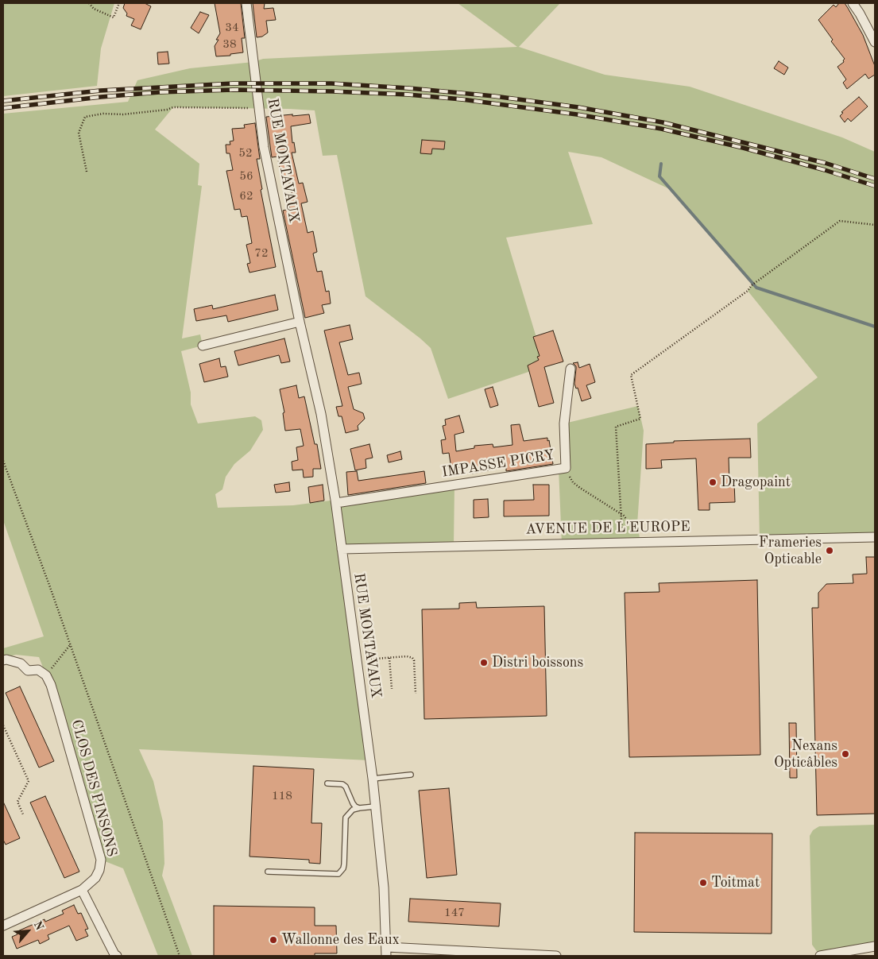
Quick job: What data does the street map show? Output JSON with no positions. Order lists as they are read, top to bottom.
{
  "streets": {
    "street": [
      "RUE MONTAVAUX",
      "IMPASSE PICRY",
      "AVENUE DE L'EUROPE",
      "CLOS DES PINSONS"
    ]
  },
  "crossings": [
    ["RUE MONTAVAUX", "IMPASSE PICRY"],
    ["RUE MONTAVAUX", "AVENUE DE L'EUROPE"]
  ],
  "places": [
    "Dragopaint",
    "Frameries Opticable",
    "Distri boissons",
    "Nexans Opticâbles",
    "Toitmat",
    "Wallonne des Eaux"
  ],
  "house_numbers": [
    "34",
    "38",
    "52",
    "56",
    "62",
    "72",
    "118",
    "147"
  ],
  "north": "top right"
}
